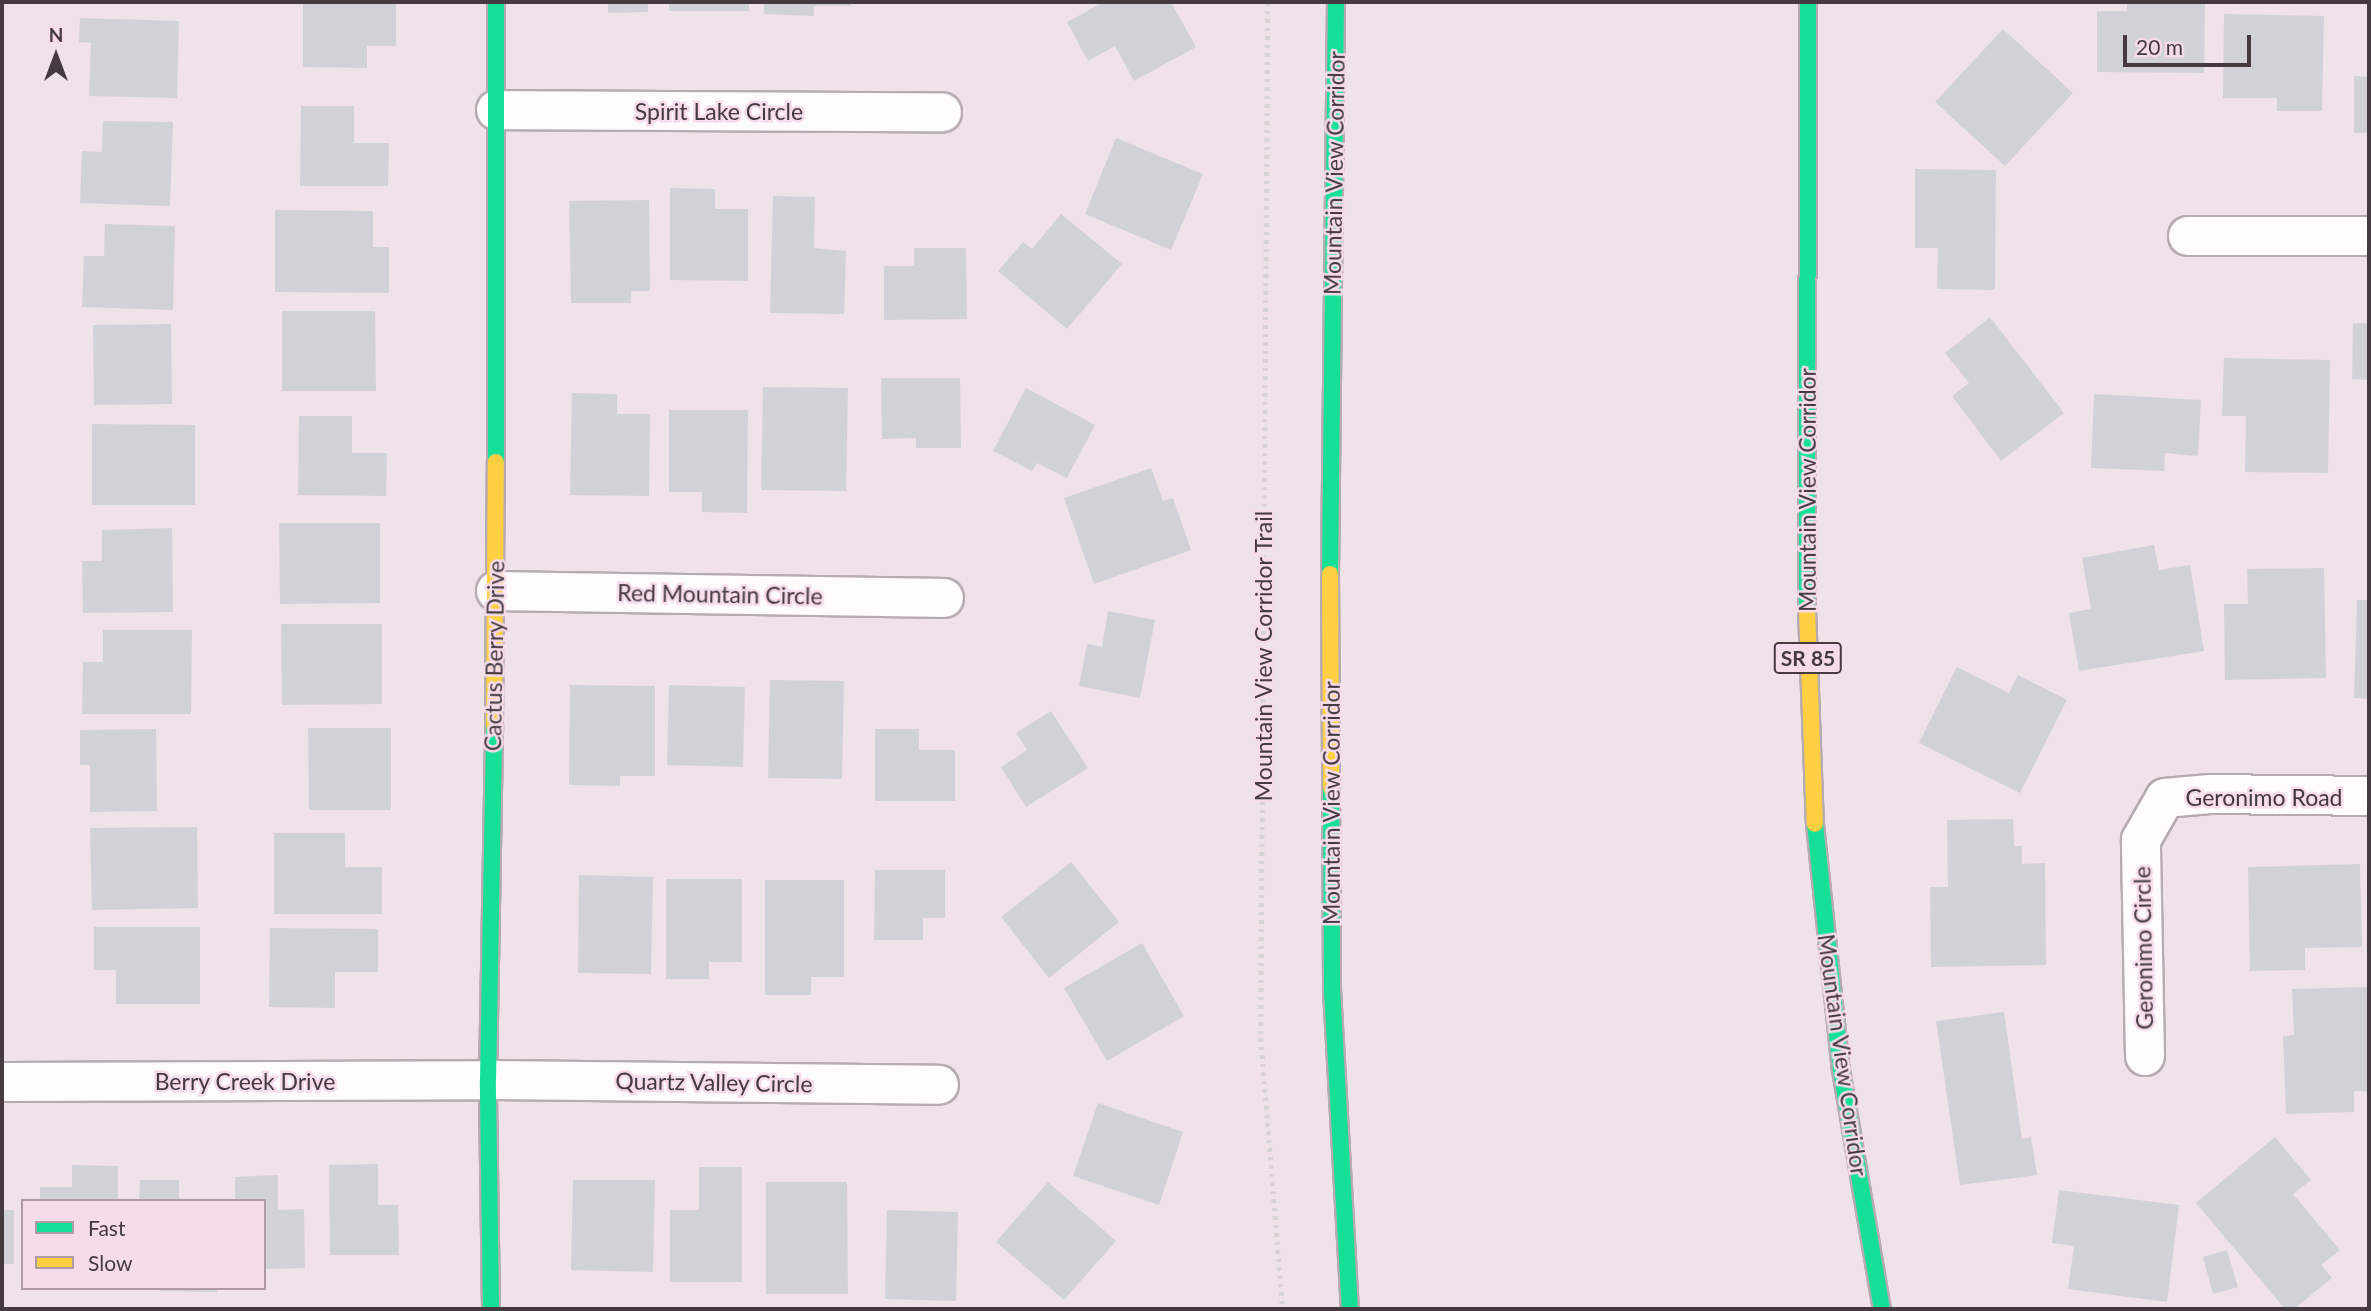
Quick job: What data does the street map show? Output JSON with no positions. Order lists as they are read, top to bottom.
{
  "streets": {
    "main road": ["Mountain View Corridor", "Cactus Berry Drive", "SR 85"],
    "street": [
      "Spirit Lake Circle",
      "Red Mountain Circle",
      "Geronimo Road",
      "Geronimo Circle",
      "Berry Creek Drive",
      "Quartz Valley Circle"
    ],
    "path": ["Mountain View Corridor Trail"]
  },
  "crossings": [
    ["Spirit Lake Circle", "Cactus Berry Drive"],
    ["Red Mountain Circle", "Cactus Berry Drive"],
    ["Cactus Berry Drive", "Berry Creek Drive"],
    ["Cactus Berry Drive", "Quartz Valley Circle"],
    ["Geronimo Road", "Geronimo Circle"],
    ["Berry Creek Drive", "Quartz Valley Circle"]
  ],
  "legend": ["Fast", "Slow"],
  "scale_bar": "20 m",
  "north": "top"
}
